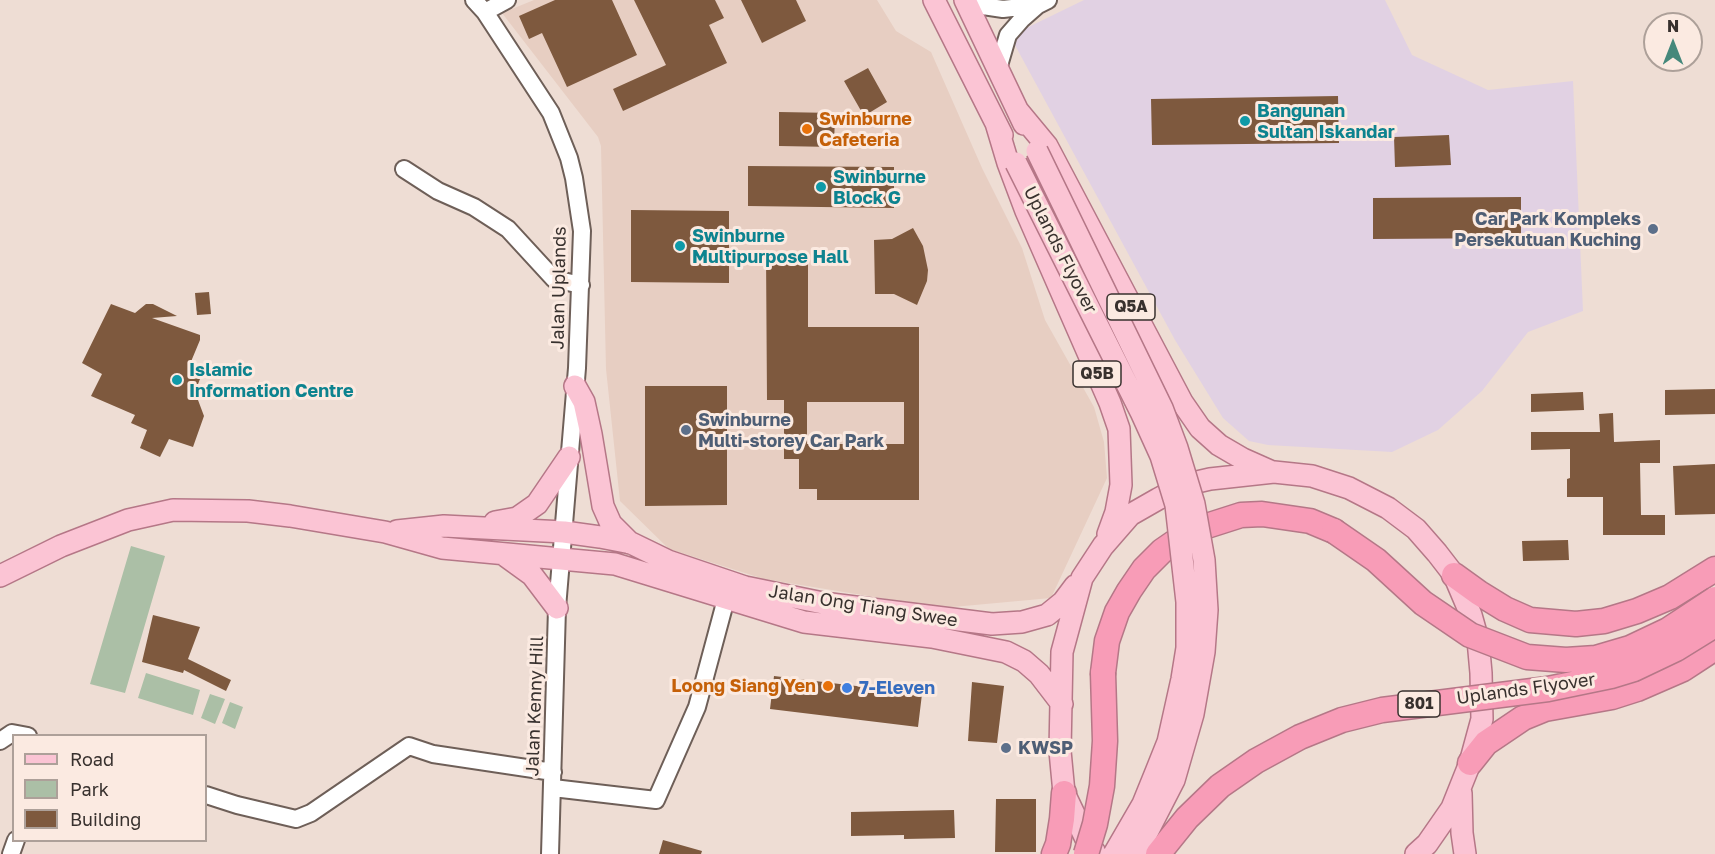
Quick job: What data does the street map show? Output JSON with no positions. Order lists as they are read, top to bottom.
{
  "streets": {
    "highway": ["Uplands Flyover", "801"],
    "main road": ["Q5A", "Q5B", "Jalan Ong Tiang Swee"],
    "street": ["Jalan Uplands", "Jalan Kenny Hill"]
  },
  "crossings": [
    ["Uplands Flyover", "Q5A"],
    ["Uplands Flyover", "Q5B"],
    ["Jalan Uplands", "Jalan Ong Tiang Swee"],
    ["Jalan Uplands", "Jalan Kenny Hill"],
    ["Jalan Ong Tiang Swee", "Jalan Kenny Hill"]
  ],
  "places": [
    "Bangunan Sultan Iskandar",
    "Swinburne Cafeteria",
    "Swinburne Block G",
    "Car Park Kompleks Persekutuan Kuching",
    "Swinburne Multipurpose Hall",
    "Islamic Information Centre",
    "Swinburne Multi-storey Car Park",
    "Loong Siang Yen",
    "7-Eleven",
    "KWSP"
  ],
  "legend": ["Road", "Park", "Building"],
  "north": "top"
}
